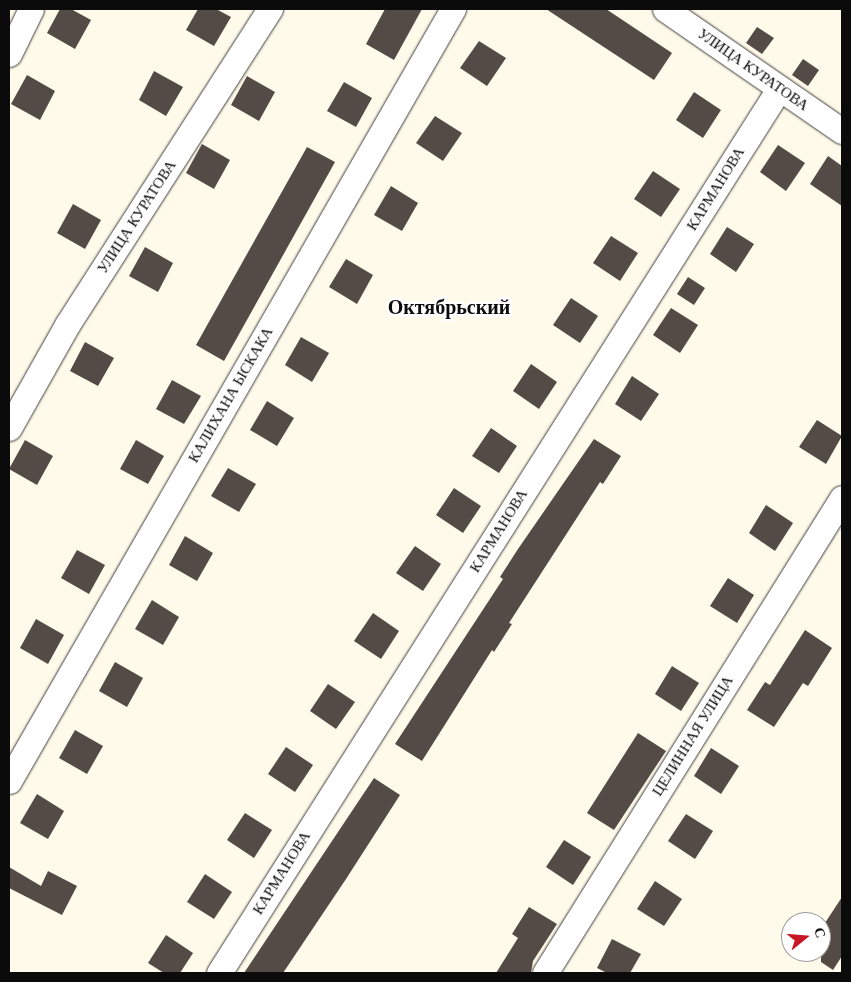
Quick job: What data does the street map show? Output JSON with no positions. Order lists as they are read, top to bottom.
{
  "streets": {
    "street": [
      "УЛИЦА КУРАТОВА",
      "КАРМАНОВА",
      "КАЛИХАНА ЫСКАКА",
      "ЦЕЛИННАЯ УЛИЦА"
    ]
  },
  "crossings": [
    ["УЛИЦА КУРАТОВА", "КАРМАНОВА"]
  ],
  "districts": ["Октябрьский"],
  "north": "right"
}
